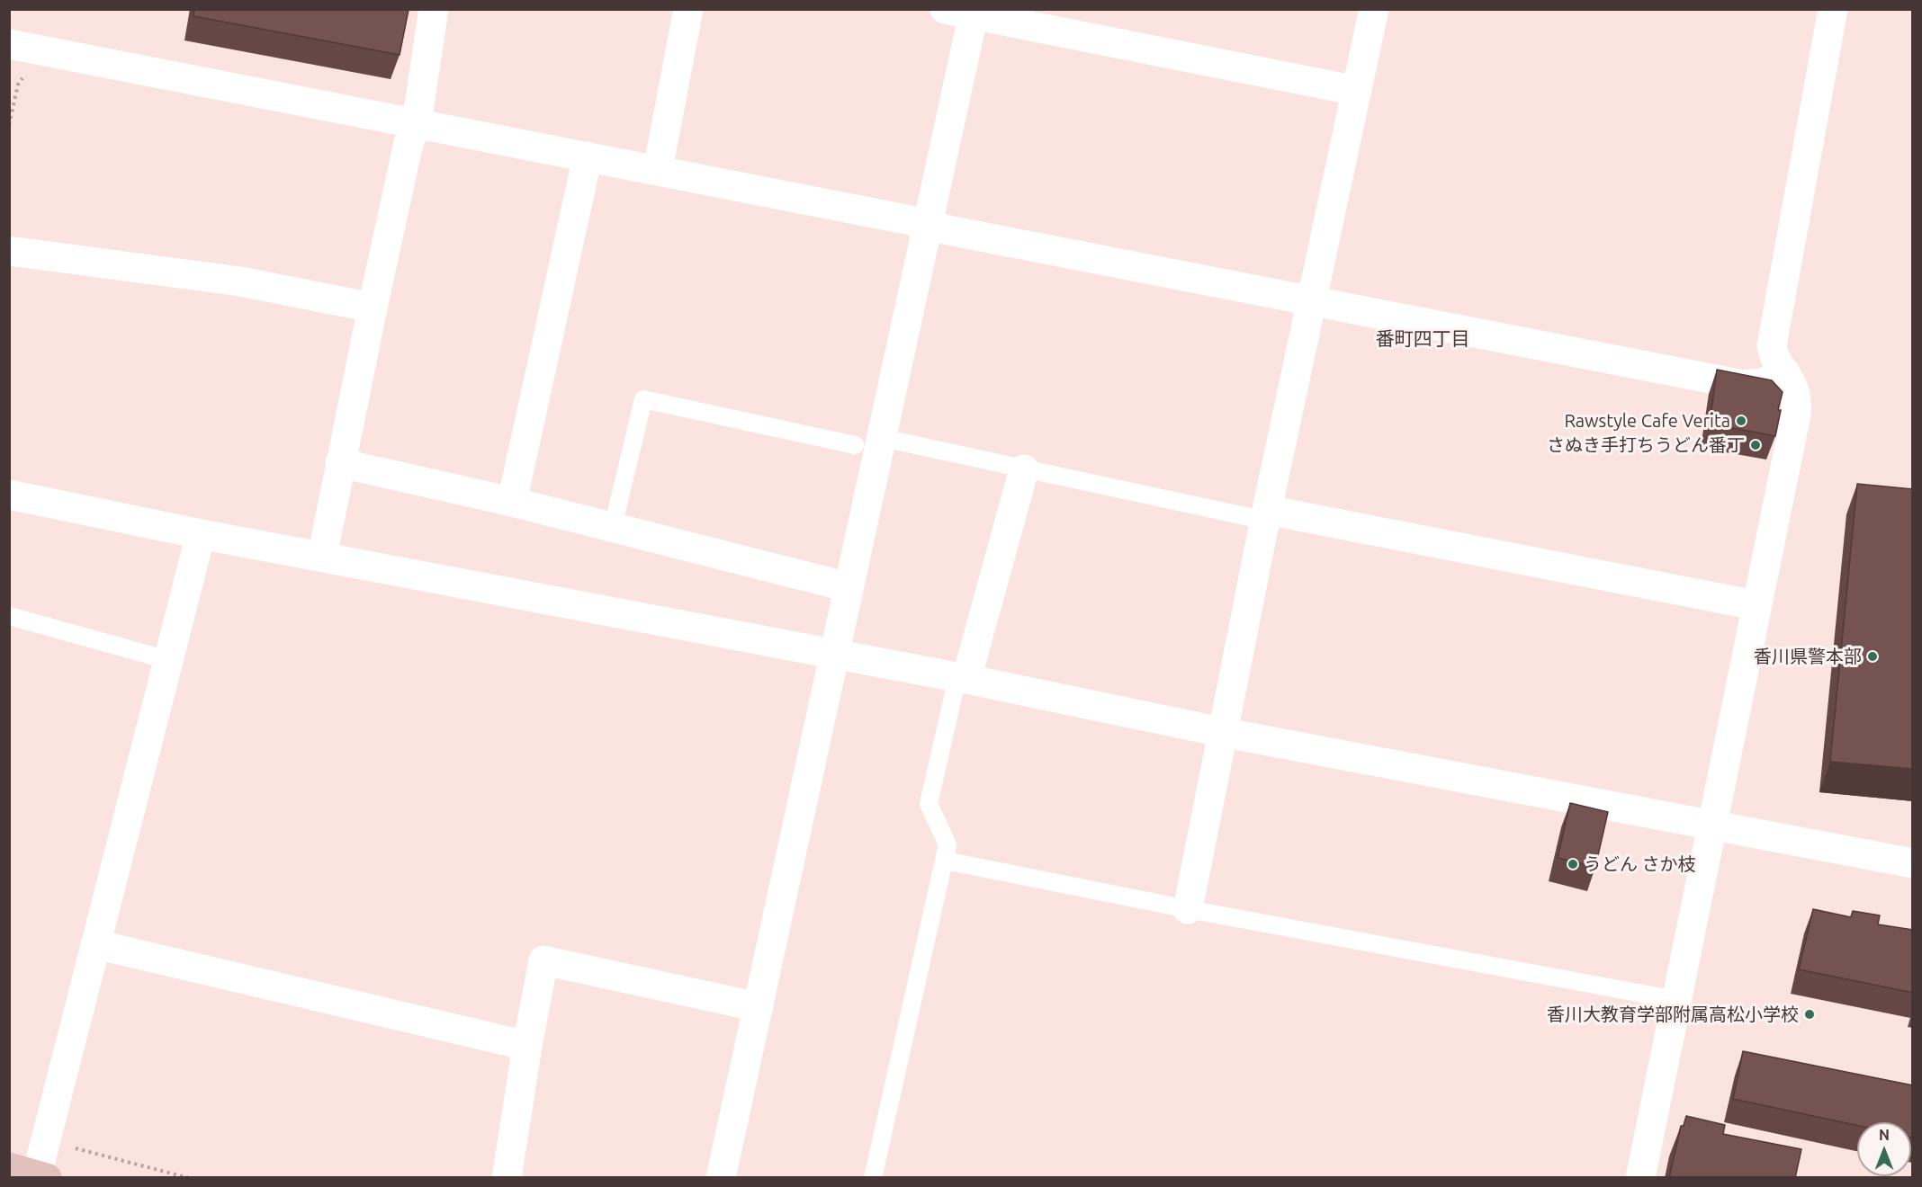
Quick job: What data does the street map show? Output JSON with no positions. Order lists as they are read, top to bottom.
{
  "districts": ["番町四丁目"],
  "places": [
    "Rawstyle Cafe Verita",
    "さぬき手打ちうどん番丁",
    "香川県警本部",
    "うどん さか枝",
    "香川大教育学部附属高松小学校"
  ],
  "north": "top"
}
